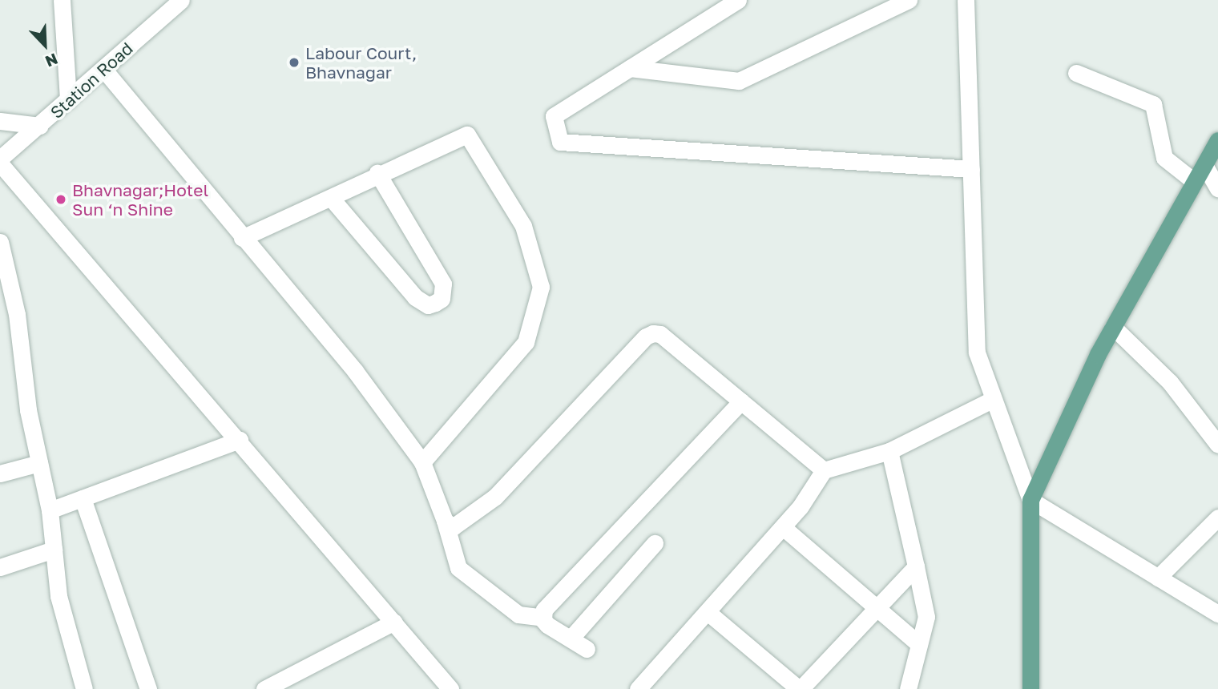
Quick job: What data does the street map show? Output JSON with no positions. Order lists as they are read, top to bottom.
{
  "streets": {
    "street": ["Station Road"]
  },
  "places": ["Labour Court, Bhavnagar", "Bhavnagar;Hotel Sun ‘n Shine"],
  "north": "bottom right"
}
